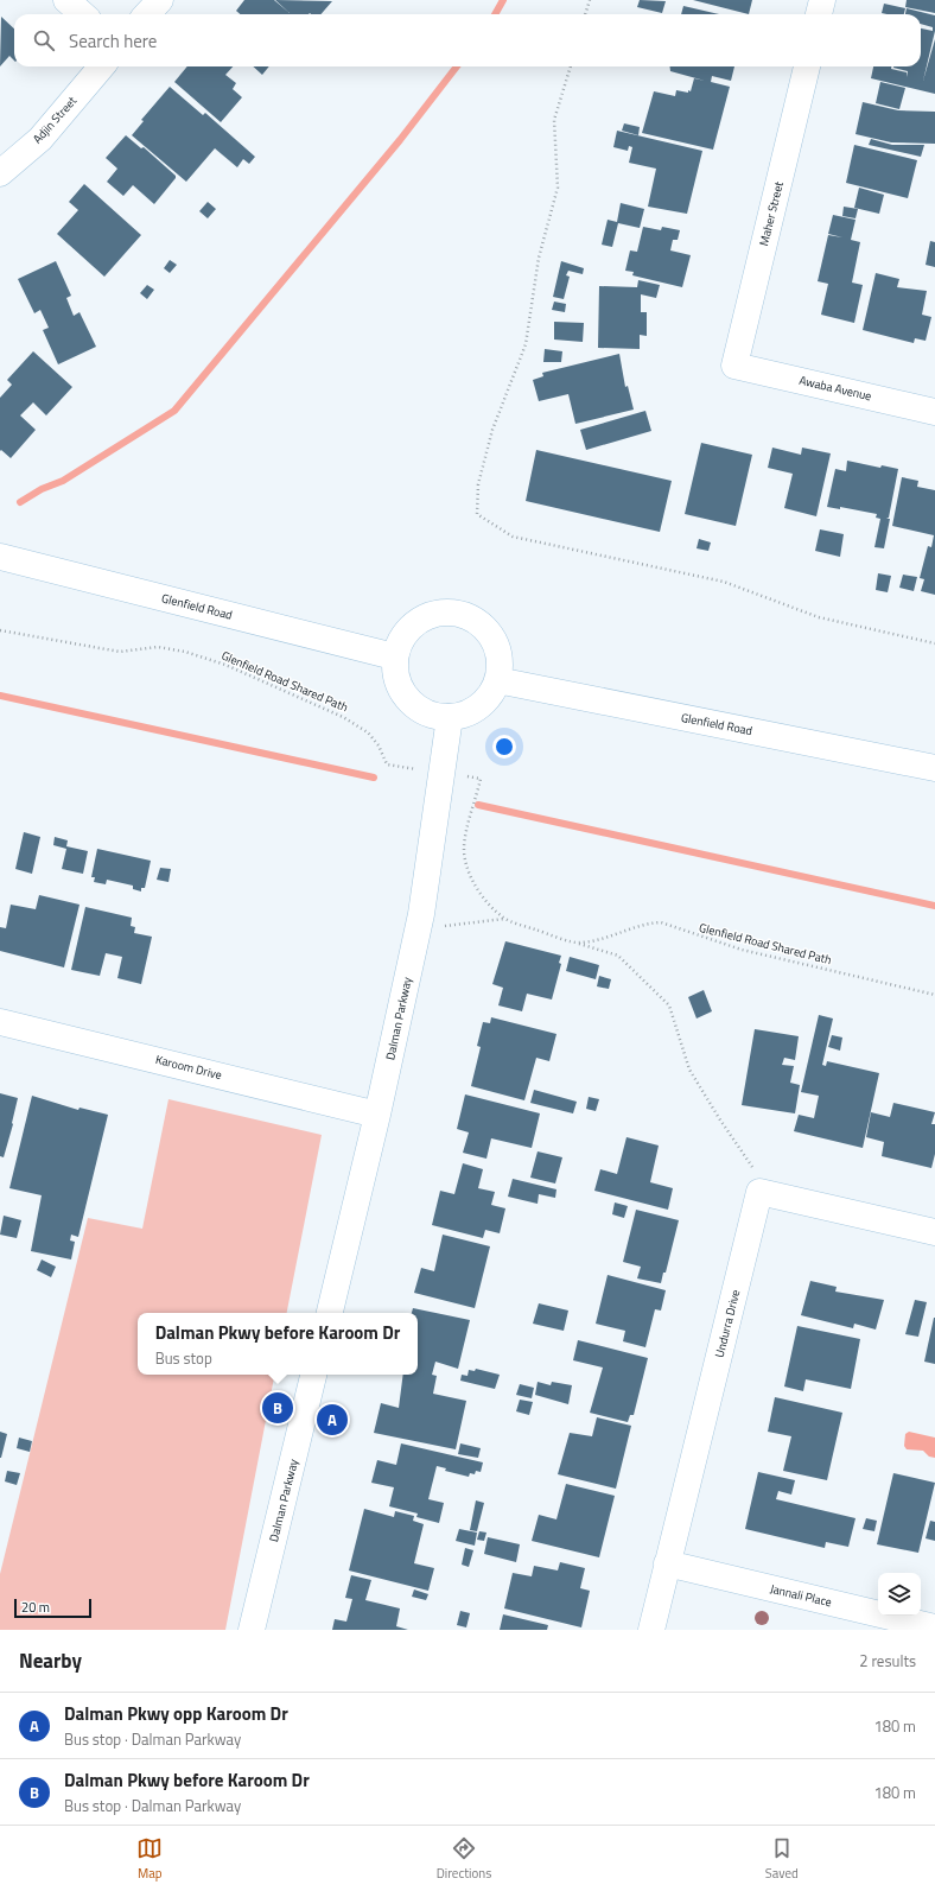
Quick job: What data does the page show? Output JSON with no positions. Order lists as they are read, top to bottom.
{
  "streets": {
    "street": [
      "Adjin Street",
      "Maher Street",
      "Awaba Avenue",
      "Glenfield Road",
      "Dalman Parkway",
      "Karoom Drive",
      "Undurra Drive",
      "Jannali Place"
    ],
    "path": ["Glenfield Road Shared Path"]
  },
  "crossings": [
    ["Maher Street", "Awaba Avenue"],
    ["Glenfield Road", "Dalman Parkway"],
    ["Glenfield Road Shared Path", "Dalman Parkway"],
    ["Dalman Parkway", "Karoom Drive"],
    ["Undurra Drive", "Jannali Place"]
  ],
  "scale_bar": "20 m",
  "page": {
    "search": "Search here",
    "popup": ["Dalman Pkwy before Karoom Dr", "Bus stop"],
    "pins": ["B", "A"],
    "scale": "20 m",
    "heading": ["Nearby", "2 results"],
    "list": [
      {
        "mark": "A",
        "name": "Dalman Pkwy opp Karoom Dr",
        "note": "Bus stop · Dalman Parkway",
        "value": "180 m"
      },
      {
        "mark": "B",
        "name": "Dalman Pkwy before Karoom Dr",
        "note": "Bus stop · Dalman Parkway",
        "value": "180 m"
      }
    ],
    "nav": ["Map", "Directions", "Saved"]
  }
}
